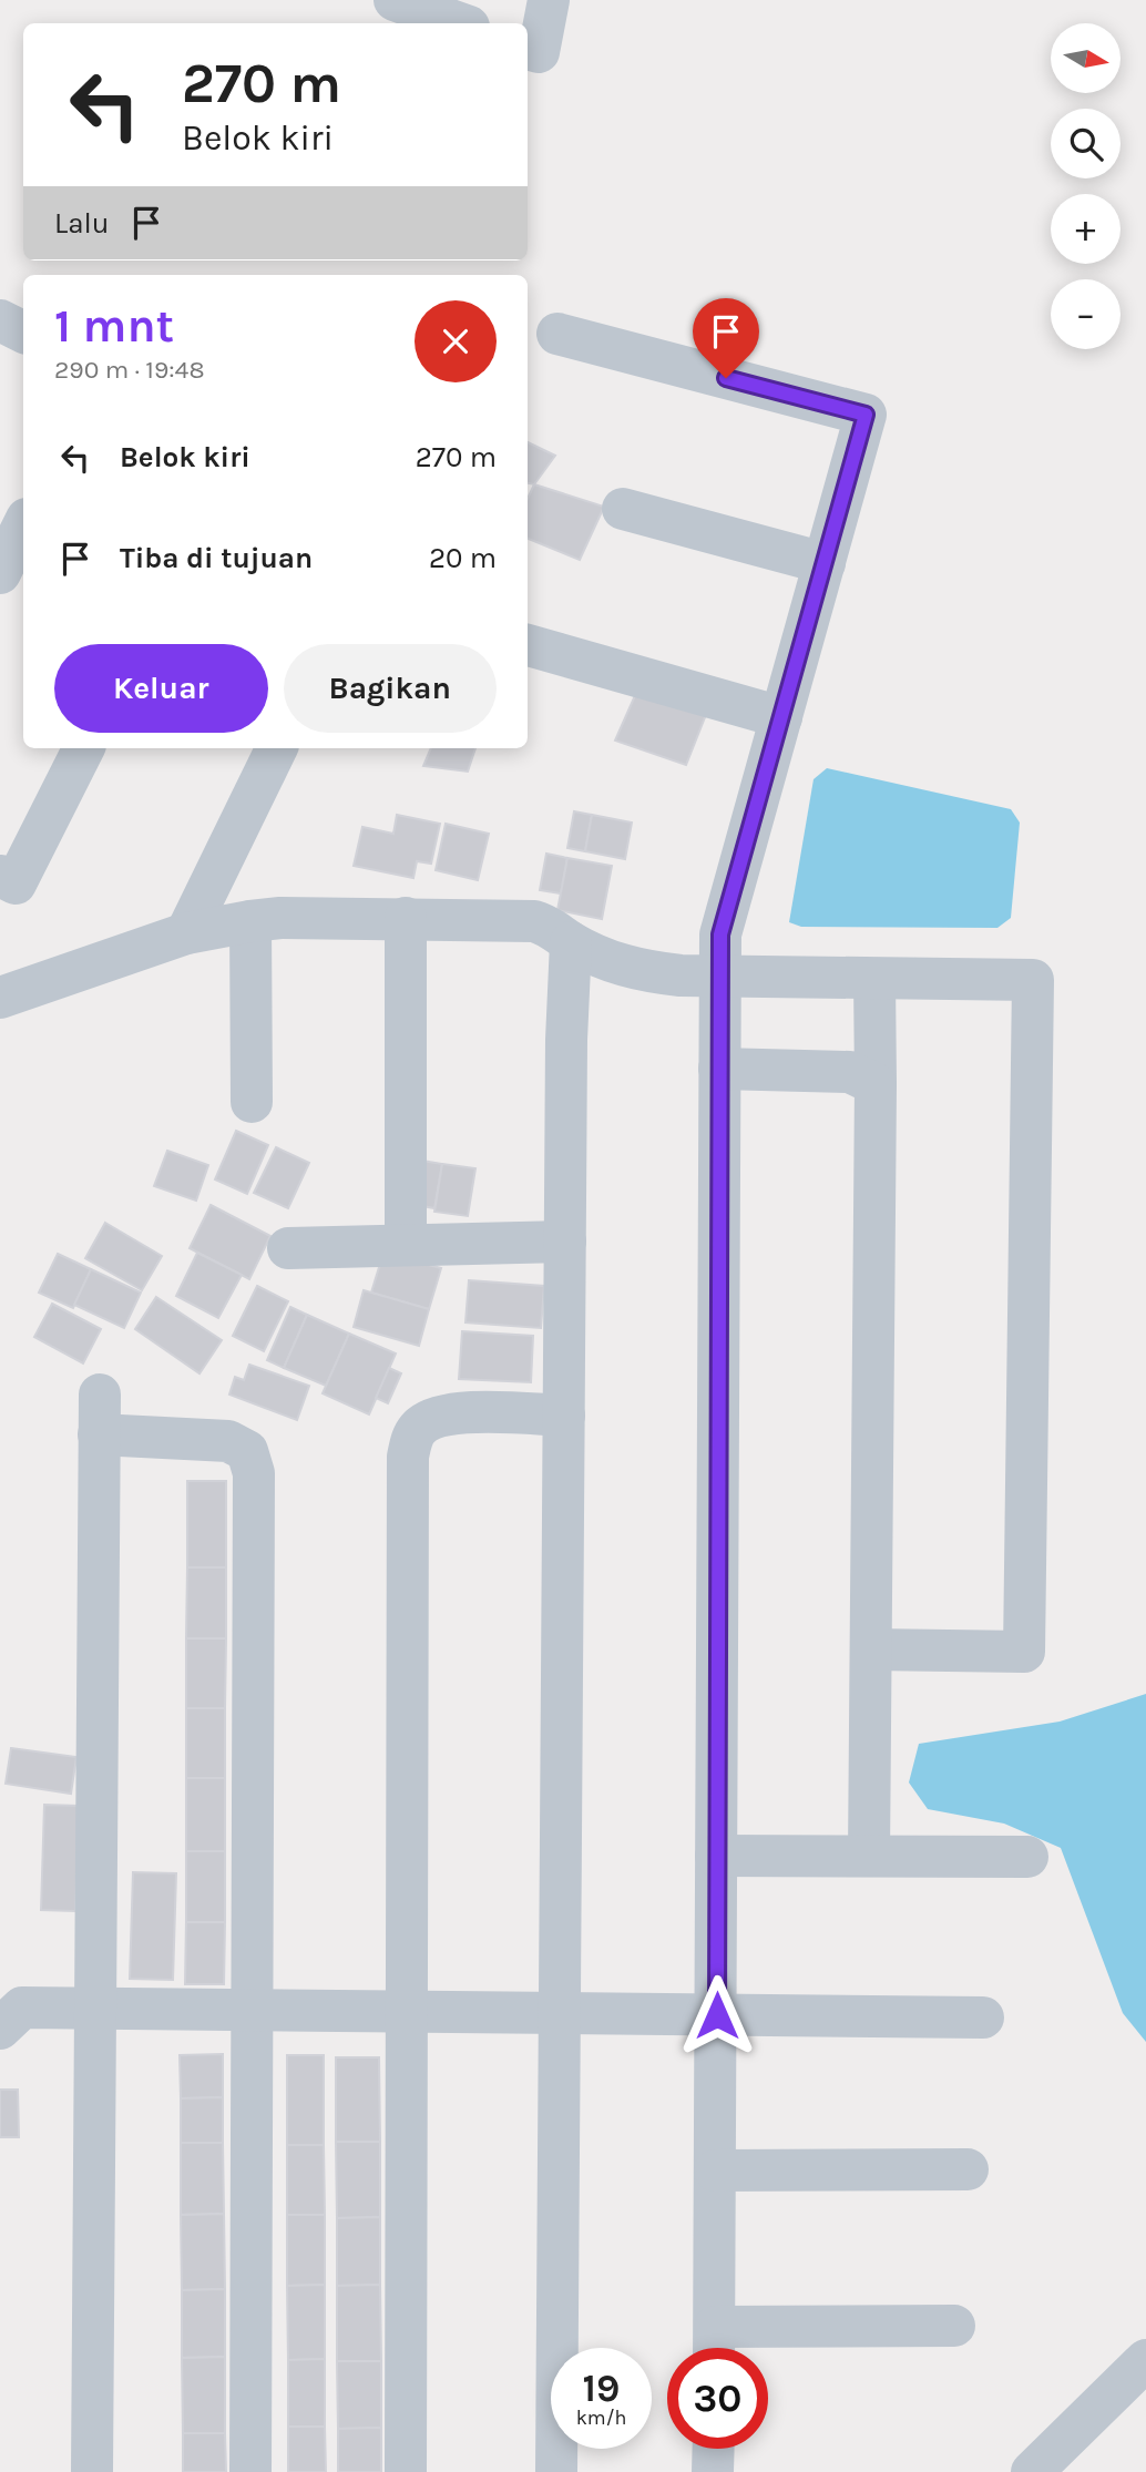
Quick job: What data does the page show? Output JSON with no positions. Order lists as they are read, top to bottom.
{
  "north": "right",
  "page": {
    "map_buttons": ["+", "−"],
    "turn": ["270 m", "Belok kiri"],
    "then": "Lalu",
    "heading": ["1 mnt", "290 m · 19:48"],
    "list": [
      {
        "name": "Belok kiri",
        "value": "270 m"
      },
      {
        "name": "Tiba di tujuan",
        "value": "20 m"
      }
    ],
    "buttons": ["Keluar", "Bagikan"],
    "speed": "19 km/h",
    "limit": "30"
  }
}
